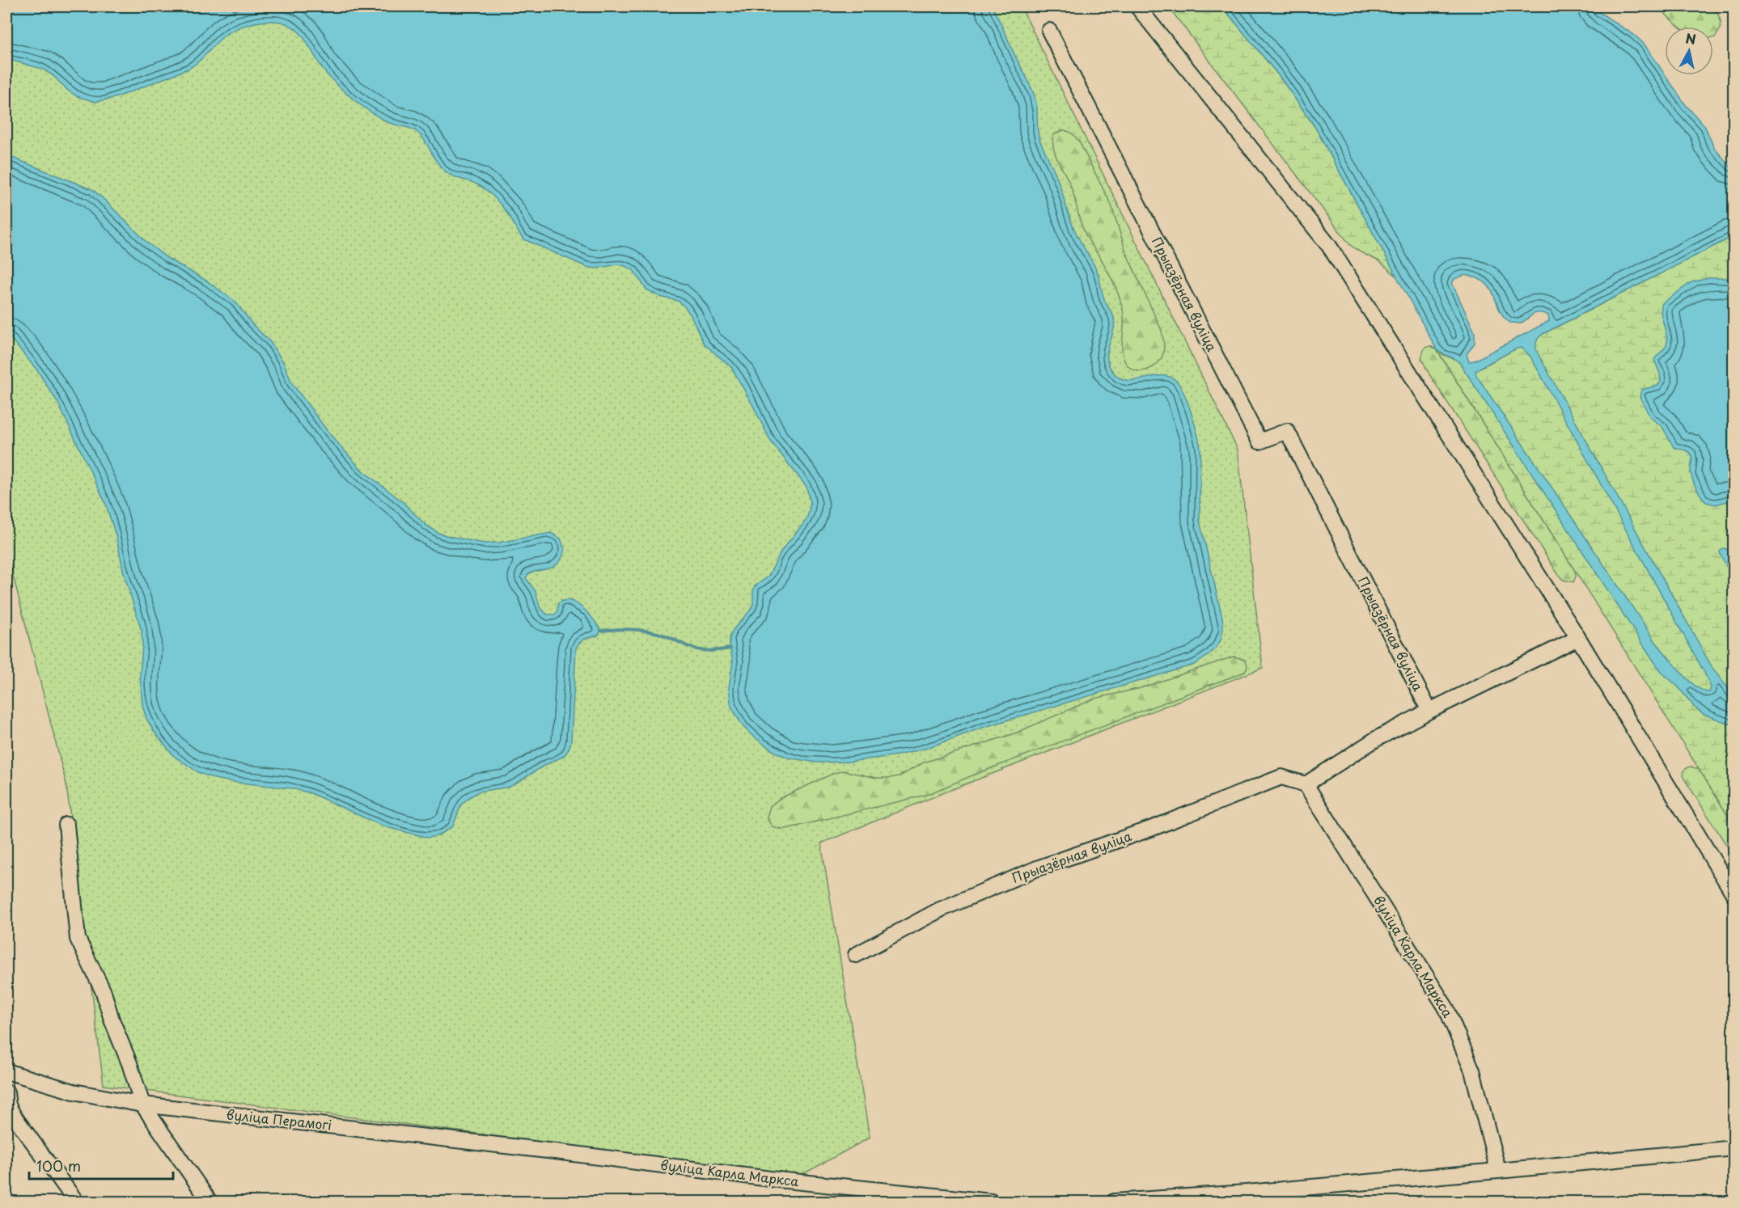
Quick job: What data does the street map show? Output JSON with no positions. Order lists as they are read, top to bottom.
{
  "streets": {
    "street": ["Прыазёрная вуліца", "вуліца Карла Маркса", "вуліца Перамогі"]
  },
  "crossings": [
    ["Прыазёрная вуліца", "вуліца Карла Маркса"],
    ["вуліца Карла Маркса", "вуліца Перамогі"]
  ],
  "scale_bar": "100 m",
  "north": "top"
}
